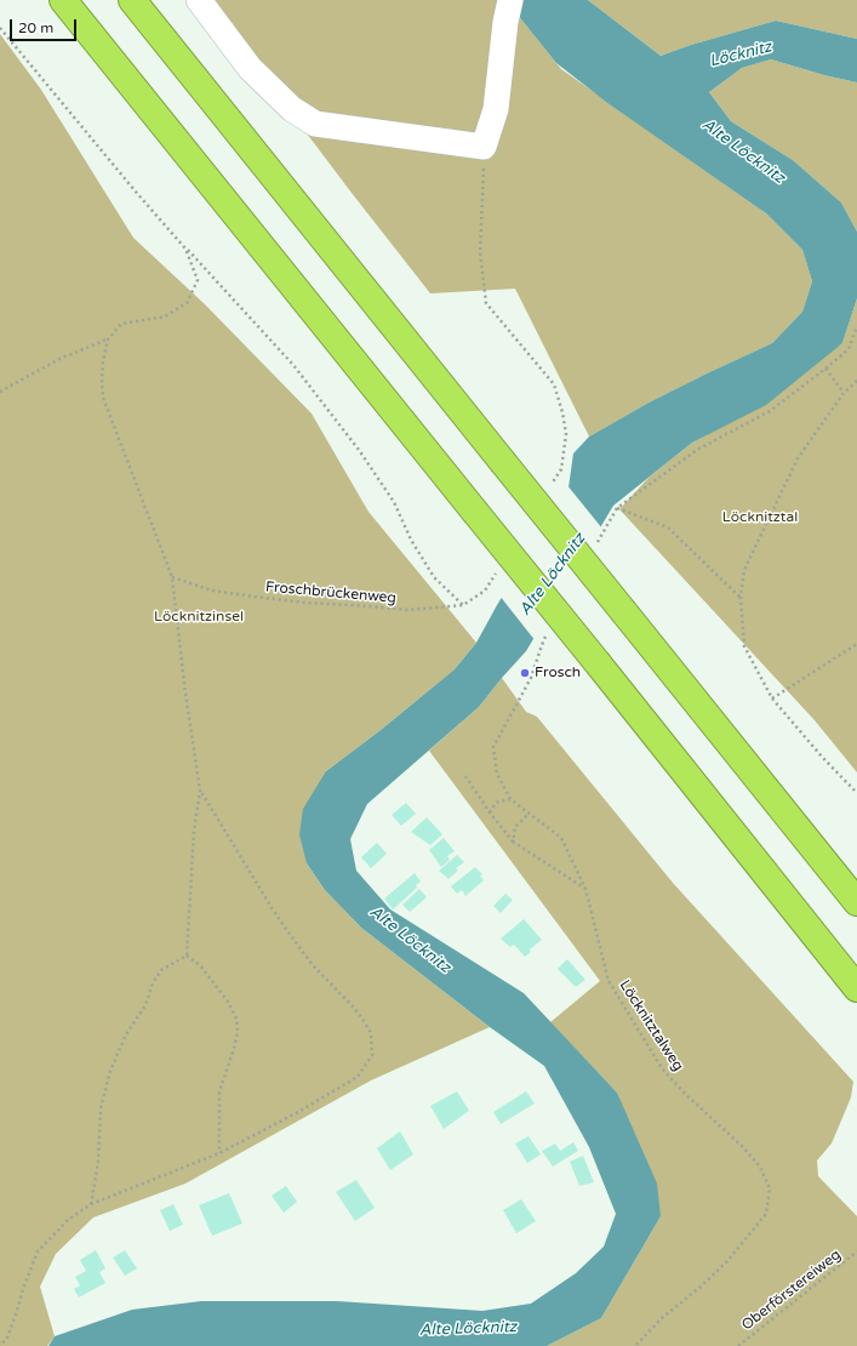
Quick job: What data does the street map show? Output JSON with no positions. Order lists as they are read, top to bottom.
{
  "streets": {
    "path": ["Froschbrückenweg", "Löcknitztalweg", "Oberförstereiweg"]
  },
  "water": ["Löcknitz", "Alte Löcknitz"],
  "parks": ["Löcknitztal", "Löcknitzinsel"],
  "places": ["Frosch"],
  "scale_bar": "20 m"
}
